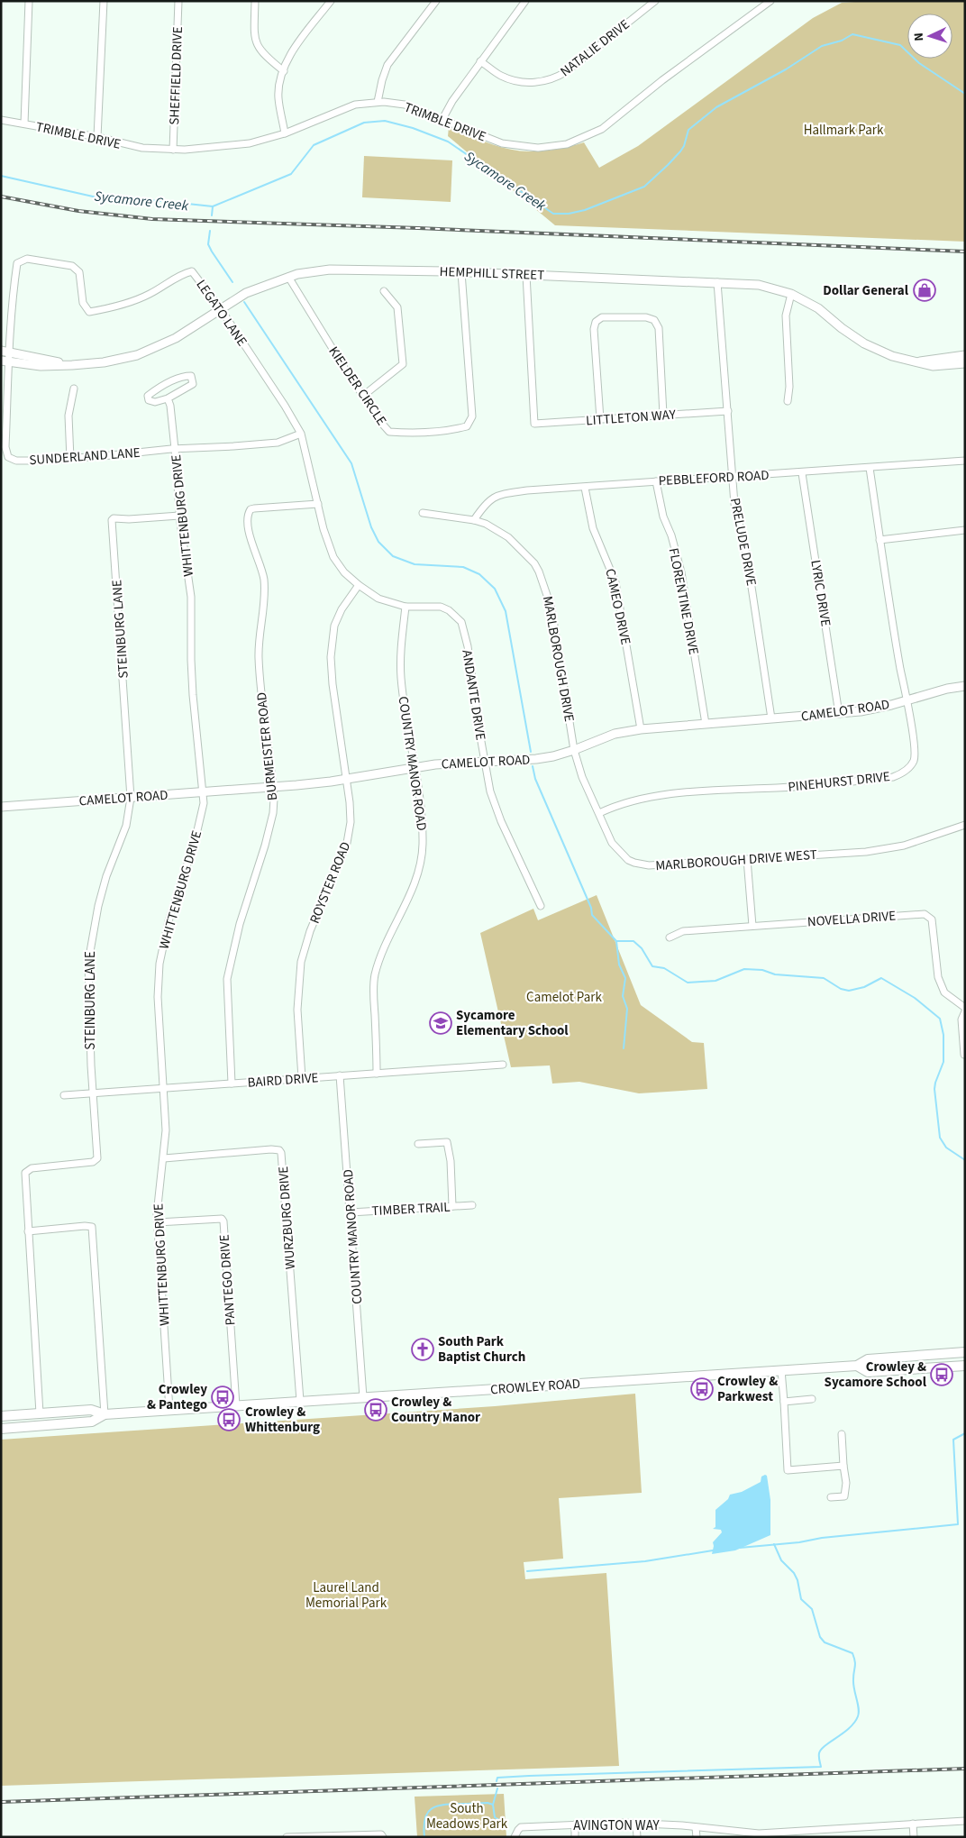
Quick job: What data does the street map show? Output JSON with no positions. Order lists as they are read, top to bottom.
{
  "streets": {
    "main road": ["CROWLEY ROAD"],
    "street": [
      "NATALIE DRIVE",
      "SHEFFIELD DRIVE",
      "TRIMBLE DRIVE",
      "HEMPHILL STREET",
      "LEGATO LANE",
      "KIELDER CIRCLE",
      "LITTLETON WAY",
      "SUNDERLAND LANE",
      "PEBBLEFORD ROAD",
      "WHITTENBURG DRIVE",
      "PRELUDE DRIVE",
      "LYRIC DRIVE",
      "FLORENTINE DRIVE",
      "CAMEO DRIVE",
      "STEINBURG LANE",
      "MARLBOROUGH DRIVE",
      "ANDANTE DRIVE",
      "CAMELOT ROAD",
      "BURMEISTER ROAD",
      "COUNTRY MANOR ROAD",
      "PINEHURST DRIVE",
      "MARLBOROUGH DRIVE WEST",
      "ROYSTER ROAD",
      "NOVELLA DRIVE",
      "BAIRD DRIVE",
      "TIMBER TRAIL",
      "WURZBURG DRIVE",
      "PANTEGO DRIVE",
      "AVINGTON WAY"
    ]
  },
  "crossings": [
    ["SHEFFIELD DRIVE", "TRIMBLE DRIVE"],
    ["HEMPHILL STREET", "LEGATO LANE"],
    ["HEMPHILL STREET", "KIELDER CIRCLE"],
    ["HEMPHILL STREET", "LITTLETON WAY"],
    ["HEMPHILL STREET", "SUNDERLAND LANE"],
    ["HEMPHILL STREET", "PRELUDE DRIVE"],
    ["LEGATO LANE", "SUNDERLAND LANE"],
    ["LEGATO LANE", "ANDANTE DRIVE"],
    ["LEGATO LANE", "BURMEISTER ROAD"],
    ["LEGATO LANE", "COUNTRY MANOR ROAD"],
    ["LEGATO LANE", "ROYSTER ROAD"],
    ["LITTLETON WAY", "PRELUDE DRIVE"],
    ["SUNDERLAND LANE", "WHITTENBURG DRIVE"],
    ["PEBBLEFORD ROAD", "PRELUDE DRIVE"],
    ["PEBBLEFORD ROAD", "LYRIC DRIVE"],
    ["PEBBLEFORD ROAD", "FLORENTINE DRIVE"],
    ["PEBBLEFORD ROAD", "CAMEO DRIVE"],
    ["PEBBLEFORD ROAD", "MARLBOROUGH DRIVE"],
    ["PEBBLEFORD ROAD", "PINEHURST DRIVE"],
    ["WHITTENBURG DRIVE", "STEINBURG LANE"],
    ["WHITTENBURG DRIVE", "CAMELOT ROAD"],
    ["WHITTENBURG DRIVE", "BAIRD DRIVE"],
    ["WHITTENBURG DRIVE", "WURZBURG DRIVE"],
    ["WHITTENBURG DRIVE", "PANTEGO DRIVE"],
    ["WHITTENBURG DRIVE", "CROWLEY ROAD"],
    ["PRELUDE DRIVE", "CAMELOT ROAD"],
    ["LYRIC DRIVE", "CAMELOT ROAD"],
    ["FLORENTINE DRIVE", "CAMELOT ROAD"],
    ["CAMEO DRIVE", "CAMELOT ROAD"],
    ["STEINBURG LANE", "CAMELOT ROAD"],
    ["STEINBURG LANE", "BAIRD DRIVE"],
    ["STEINBURG LANE", "CROWLEY ROAD"],
    ["MARLBOROUGH DRIVE", "CAMELOT ROAD"],
    ["MARLBOROUGH DRIVE", "MARLBOROUGH DRIVE WEST"],
    ["ANDANTE DRIVE", "CAMELOT ROAD"],
    ["CAMELOT ROAD", "BURMEISTER ROAD"],
    ["CAMELOT ROAD", "COUNTRY MANOR ROAD"],
    ["CAMELOT ROAD", "PINEHURST DRIVE"],
    ["CAMELOT ROAD", "MARLBOROUGH DRIVE WEST"],
    ["CAMELOT ROAD", "ROYSTER ROAD"],
    ["BURMEISTER ROAD", "BAIRD DRIVE"],
    ["COUNTRY MANOR ROAD", "BAIRD DRIVE"],
    ["COUNTRY MANOR ROAD", "TIMBER TRAIL"],
    ["COUNTRY MANOR ROAD", "CROWLEY ROAD"],
    ["PINEHURST DRIVE", "MARLBOROUGH DRIVE WEST"],
    ["ROYSTER ROAD", "BAIRD DRIVE"],
    ["WURZBURG DRIVE", "CROWLEY ROAD"],
    ["PANTEGO DRIVE", "CROWLEY ROAD"]
  ],
  "water": ["Sycamore Creek"],
  "parks": [
    "Hallmark Park",
    "Camelot Park",
    "Laurel Land Memorial Park",
    "South Meadows Park"
  ],
  "places": {
    "shop": ["Dollar General"],
    "school or university": ["Sycamore Elementary School"],
    "church": ["South Park Baptist Church"],
    "bus stop": [
      "Crowley & Sycamore School",
      "Crowley & Parkwest",
      "Crowley & Pantego",
      "Crowley & Country Manor",
      "Crowley & Whittenburg"
    ]
  },
  "north": "left"
}
